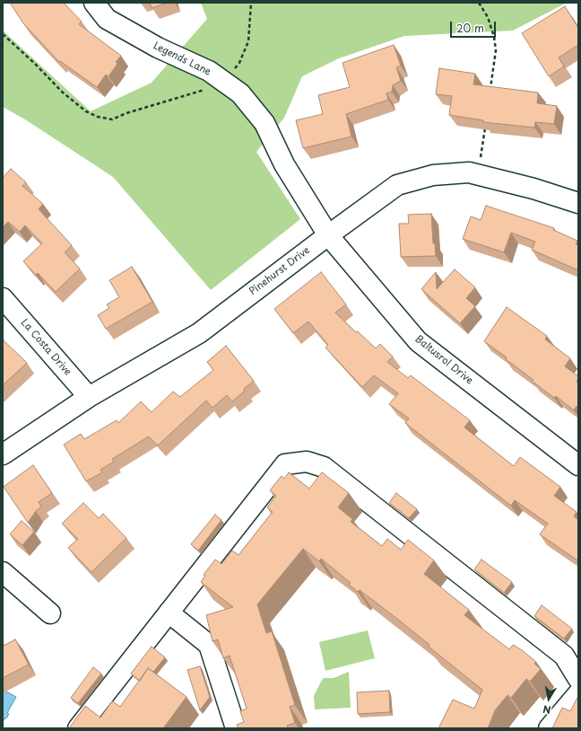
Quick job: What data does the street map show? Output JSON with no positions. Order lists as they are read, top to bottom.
{
  "streets": {
    "street": [
      "Legends Lane",
      "Pinehurst Drive",
      "La Costa Drive",
      "Baltusrol Drive"
    ]
  },
  "crossings": [
    ["Legends Lane", "Pinehurst Drive"],
    ["Legends Lane", "Baltusrol Drive"],
    ["Pinehurst Drive", "La Costa Drive"],
    ["Pinehurst Drive", "Baltusrol Drive"]
  ],
  "scale_bar": "20 m",
  "north": "bottom"
}
